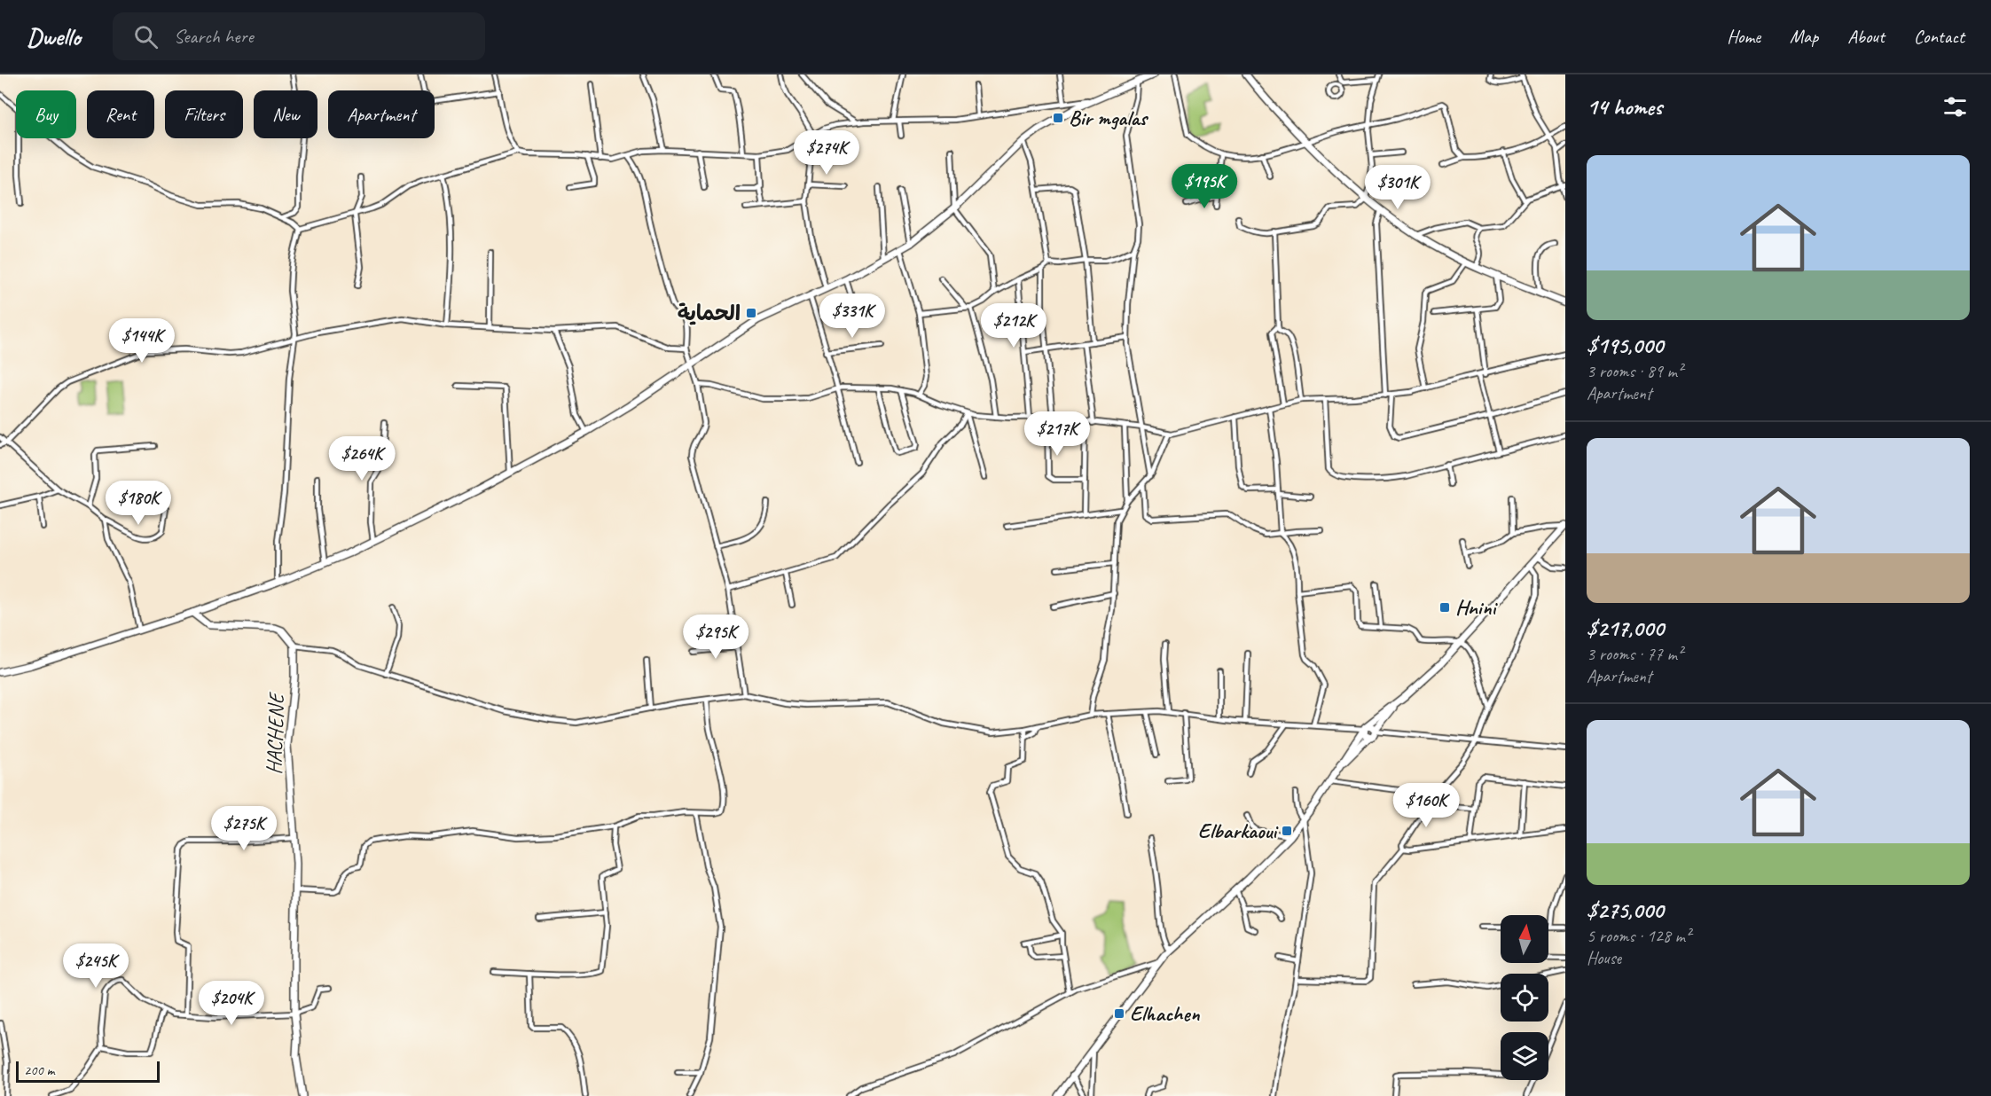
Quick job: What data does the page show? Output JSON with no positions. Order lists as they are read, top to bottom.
{
  "streets": {
    "main road": ["HACHENE"]
  },
  "places": {
    "transit": [
      "Bir mgalas",
      "الحماية",
      "Hnini",
      "Elbarkaoui",
      "Elhachen"
    ]
  },
  "scale_bar": "200 m",
  "north": "top",
  "page": {
    "header": "Dwello",
    "search": "Search here",
    "nav": [
      "Home",
      "Map",
      "About",
      "Contact"
    ],
    "heading": "14 homes",
    "chip": [
      "Buy",
      "Rent",
      "Filters",
      "New",
      "Apartment"
    ],
    "price": [
      "$274K",
      "$195K",
      "$301K",
      "$331K",
      "$212K",
      "$144K",
      "$217K",
      "$264K",
      "$180K",
      "$295K",
      "$160K",
      "$275K",
      "$245K",
      "$204K"
    ],
    "list": [
      {
        "name": "$195,000",
        "note": "3 rooms · 89 m² · Apartment"
      },
      {
        "name": "$217,000",
        "note": "3 rooms · 77 m² · Apartment"
      },
      {
        "name": "$275,000",
        "note": "5 rooms · 128 m² · House"
      }
    ],
    "scale": "200 m"
  }
}
